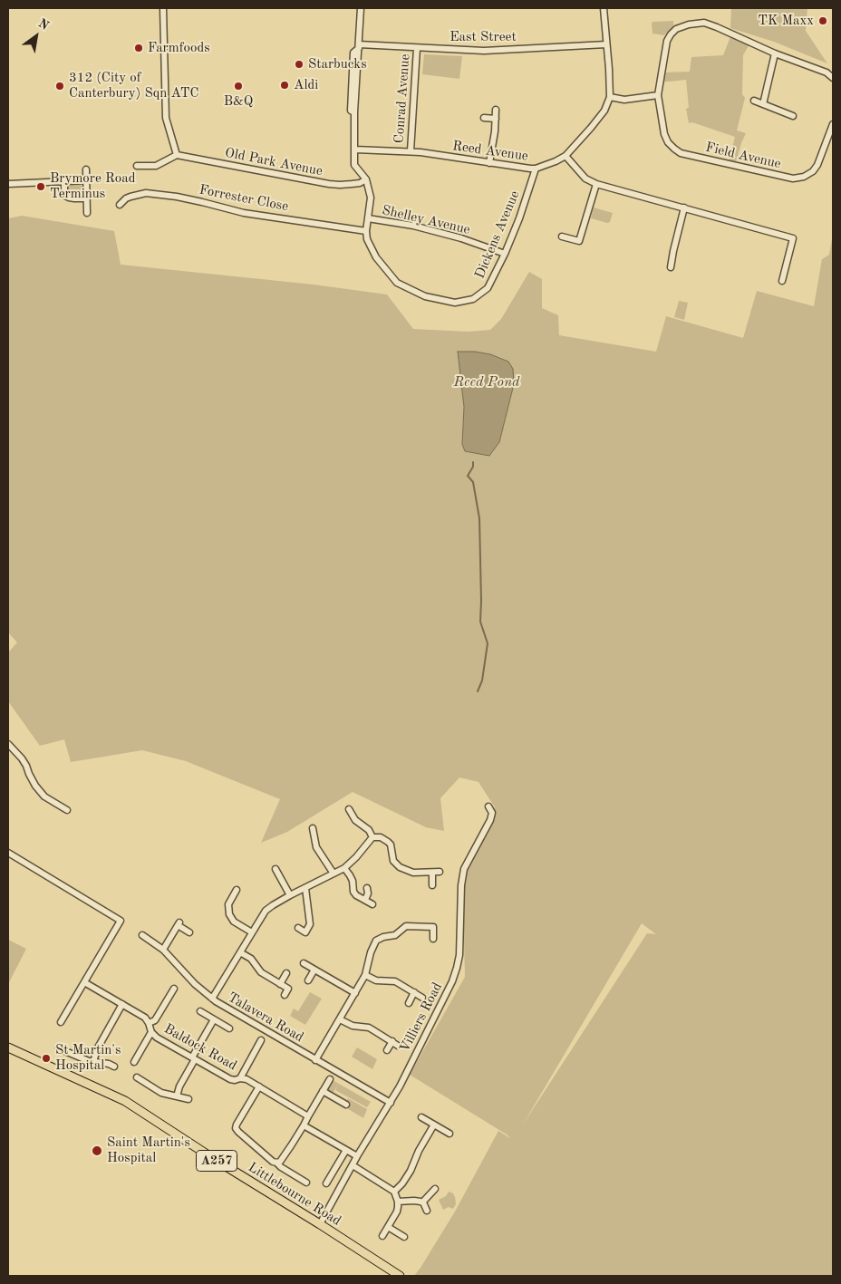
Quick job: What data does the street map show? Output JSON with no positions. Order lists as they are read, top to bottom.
{
  "streets": {
    "main road": ["A257", "Littlebourne Road"],
    "street": [
      "East Street",
      "Conrad Avenue",
      "Reed Avenue",
      "Field Avenue",
      "Old Park Avenue",
      "Forrester Close",
      "Shelley Avenue",
      "Dickens Avenue",
      "Talavera Road",
      "Villiers Road",
      "Baldock Road"
    ]
  },
  "crossings": [
    ["East Street", "Conrad Avenue"],
    ["Conrad Avenue", "Reed Avenue"],
    ["Reed Avenue", "Dickens Avenue"],
    ["Forrester Close", "Dickens Avenue"],
    ["Shelley Avenue", "Dickens Avenue"],
    ["Talavera Road", "Villiers Road"],
    ["Villiers Road", "Littlebourne Road"]
  ],
  "water": ["Reed Pond"],
  "places": [
    "TK Maxx",
    "Farmfoods",
    "Starbucks",
    "Aldi",
    "312 (City of Canterbury) Sqn ATC",
    "B&Q",
    "Brymore Road Terminus",
    "St Martin's Hospital",
    "Saint Martin's Hospital"
  ],
  "north": "top right"
}
